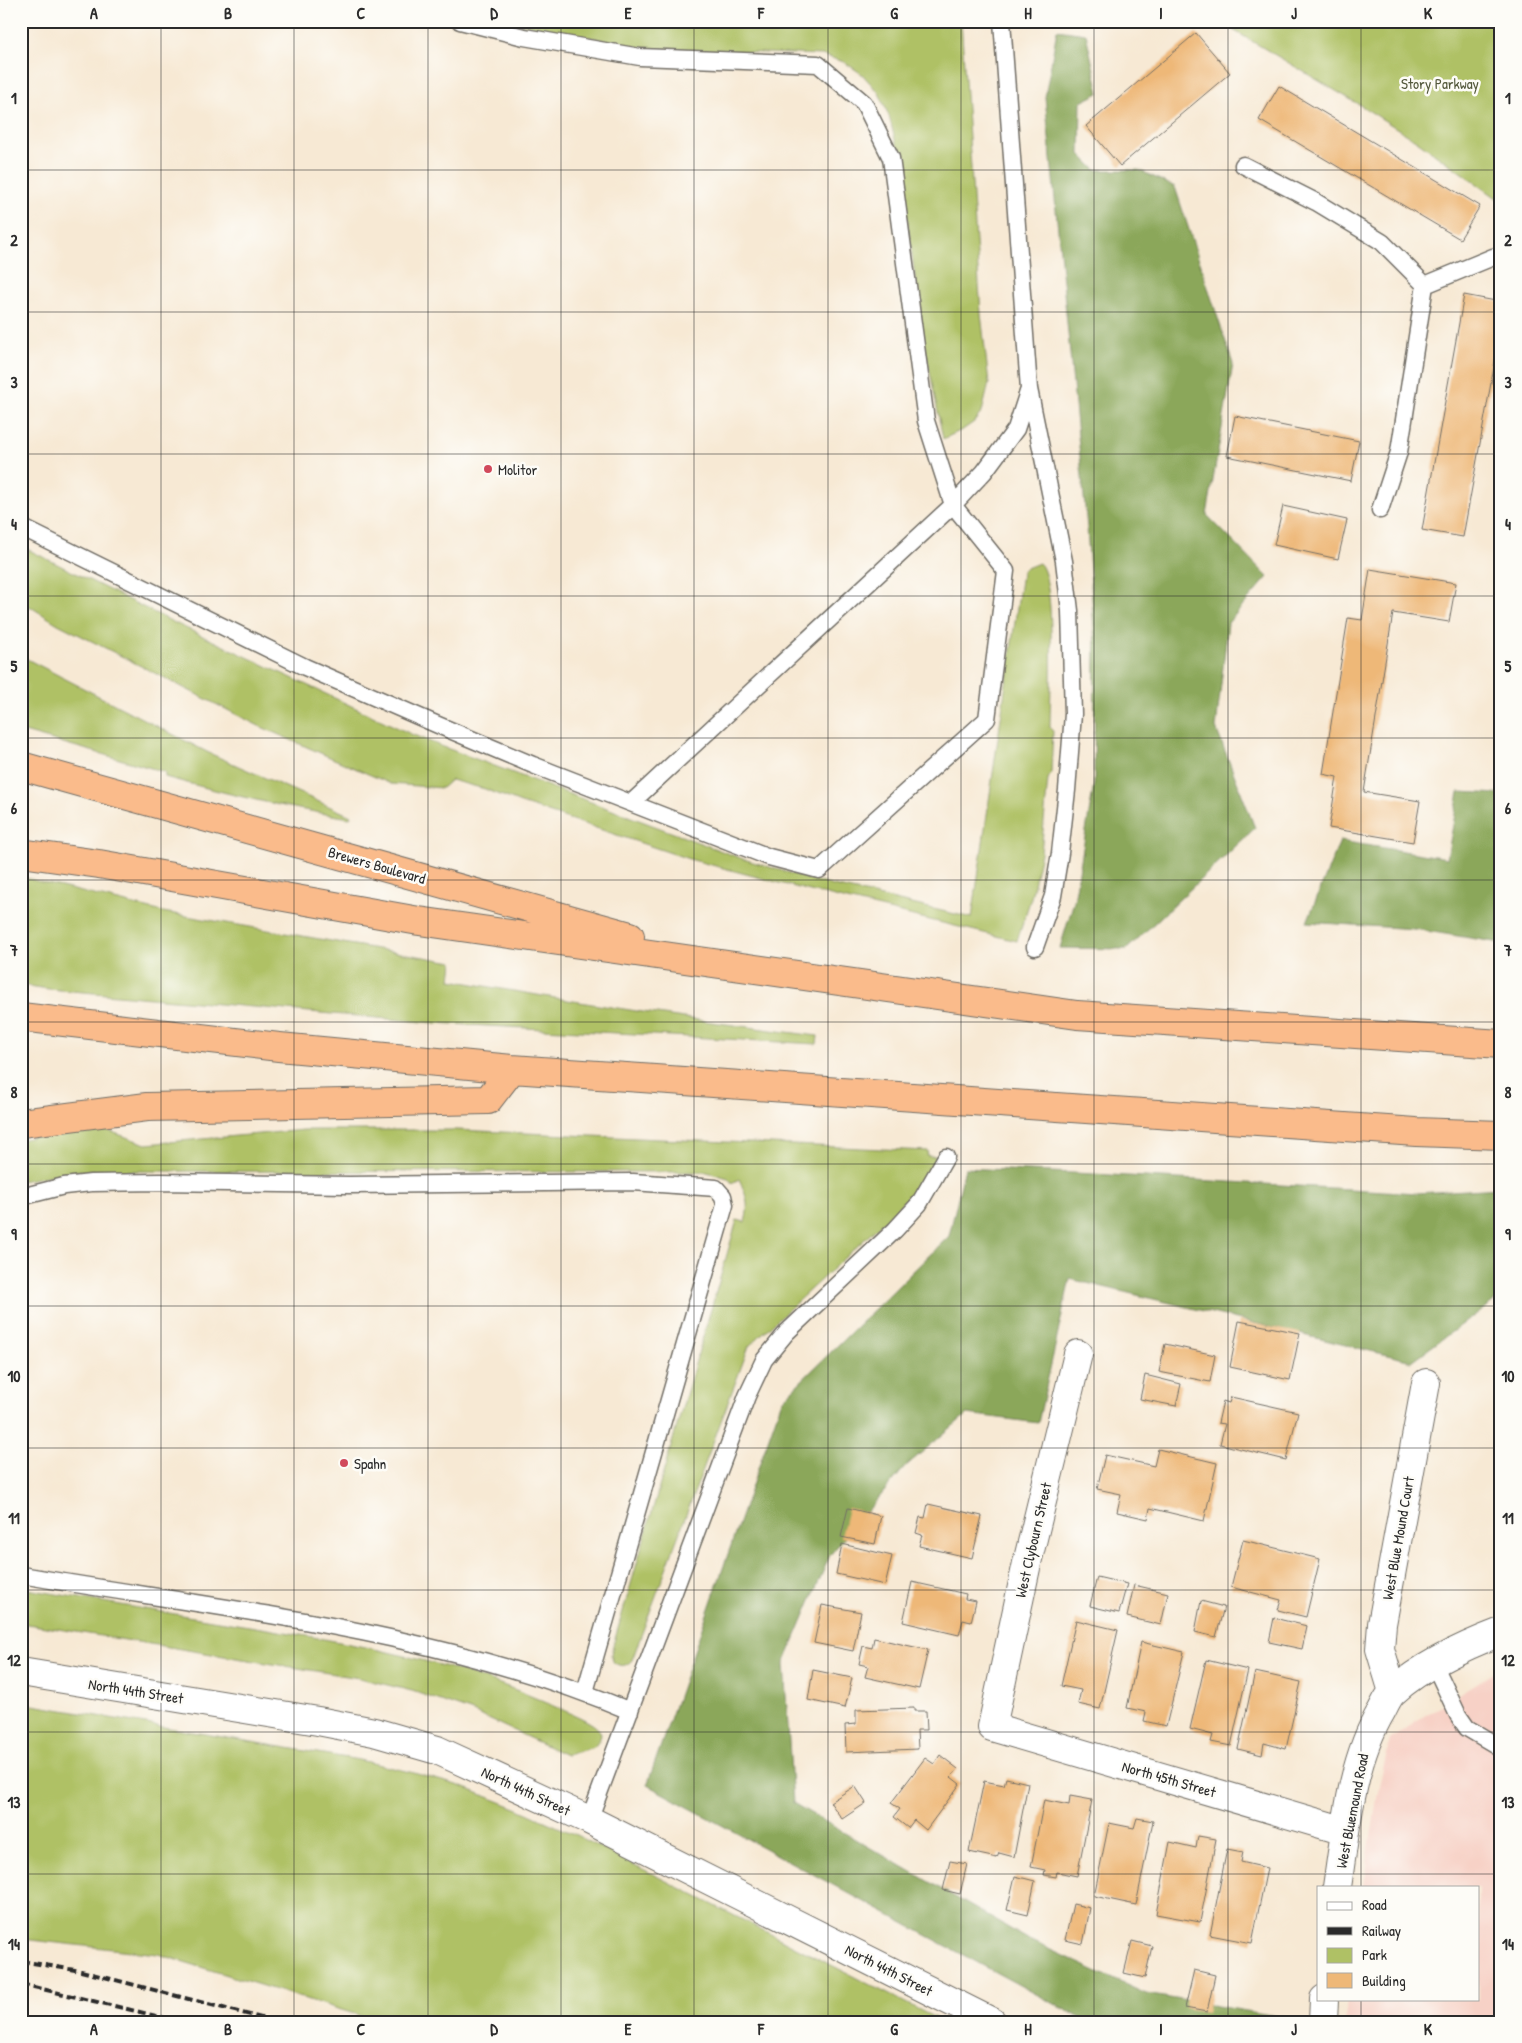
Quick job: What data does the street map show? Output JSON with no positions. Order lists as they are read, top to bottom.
{
  "streets": {
    "highway": ["Brewers Boulevard"],
    "street": [
      "West Blue Mound Court",
      "West Clybourn Street",
      "North 44th Street",
      "North 45th Street",
      "West Bluemound Road"
    ]
  },
  "crossings": [
    ["West Blue Mound Court", "West Bluemound Road"],
    ["West Clybourn Street", "North 45th Street"],
    ["North 45th Street", "West Bluemound Road"]
  ],
  "parks": ["Story Parkway"],
  "places": ["Molitor", "Spahn"],
  "legend": [
    "Road",
    "Railway",
    "Park",
    "Building"
  ],
  "grid": {
    "columns": [
      "A",
      "B",
      "C",
      "D",
      "E",
      "F",
      "G",
      "H",
      "I",
      "J",
      "K"
    ],
    "rows": [
      "1",
      "2",
      "3",
      "4",
      "5",
      "6",
      "7",
      "8",
      "9",
      "10",
      "11",
      "12",
      "13",
      "14"
    ]
  }
}
